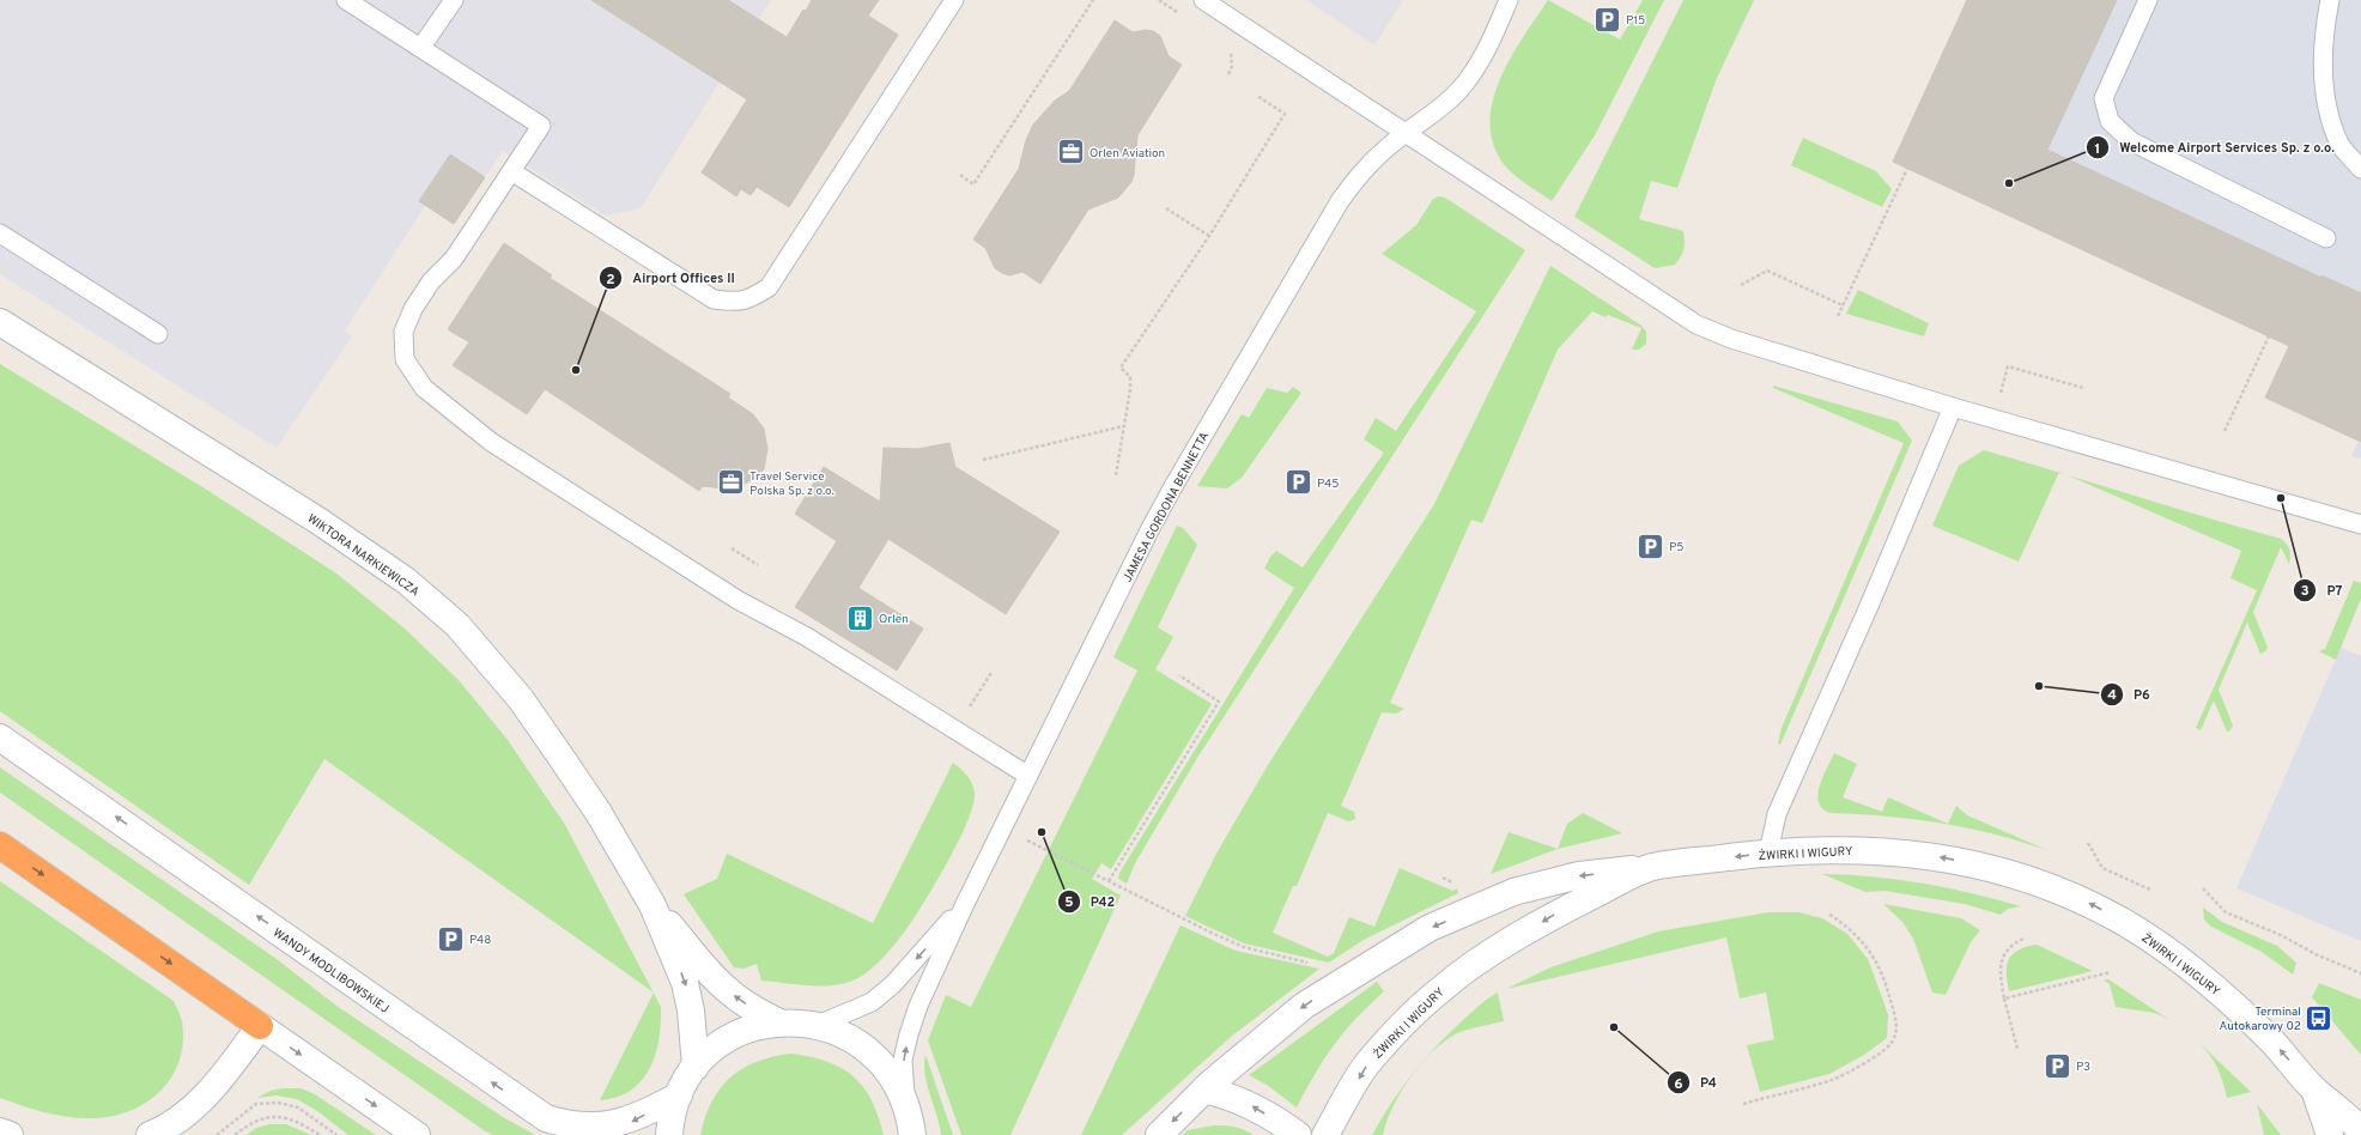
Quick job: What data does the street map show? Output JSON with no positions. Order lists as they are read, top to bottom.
{
  "streets": {
    "main road": ["WIKTORA NARKIEWICZA", "ŻWIRKI I WIGURY", "WANDY MODLIBOWSKIEJ"],
    "lane": ["JAMESA GORDONA BENNETTA"]
  },
  "one_way": ["ŻWIRKI I WIGURY", "WANDY MODLIBOWSKIEJ"],
  "places": {
    "parking": [
      "P15",
      "P45",
      "P5",
      "P48",
      "P3"
    ],
    "office": ["Orlen Aviation", "Travel Service Polska Sp. z o.o."],
    "other": [
      "Welcome Airport Services Sp. z o.o.",
      "Airport Offices II",
      "P7",
      "P6",
      "P42",
      "P4"
    ],
    "building": ["Orlen"],
    "bus stop": ["Terminal Autokarowy 02"]
  }
}
